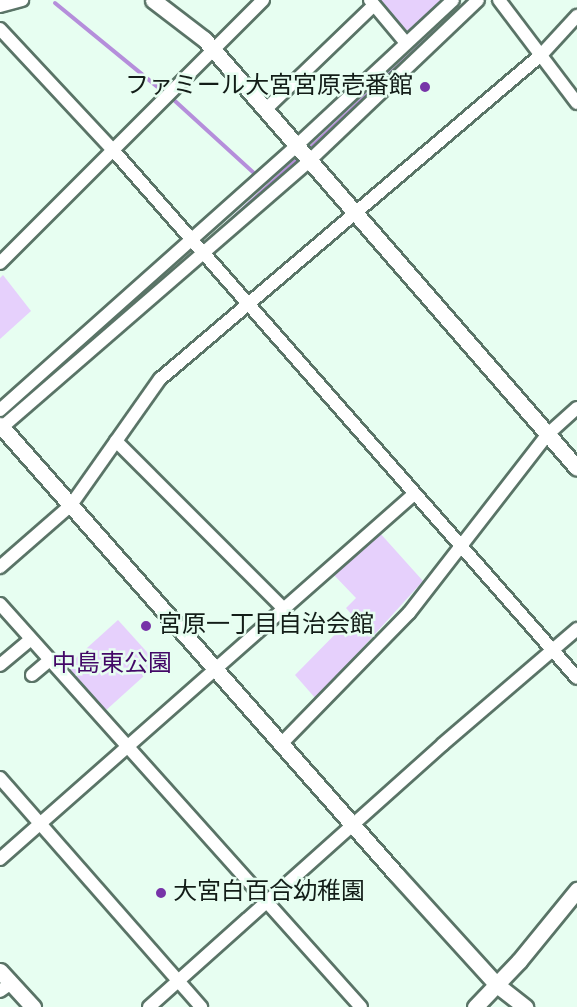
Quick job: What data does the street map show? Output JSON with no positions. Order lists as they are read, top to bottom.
{
  "parks": ["中島東公園"],
  "places": ["ファミール大宮宮原壱番館", "宮原一丁目自治会館", "大宮白百合幼稚園"]
}
